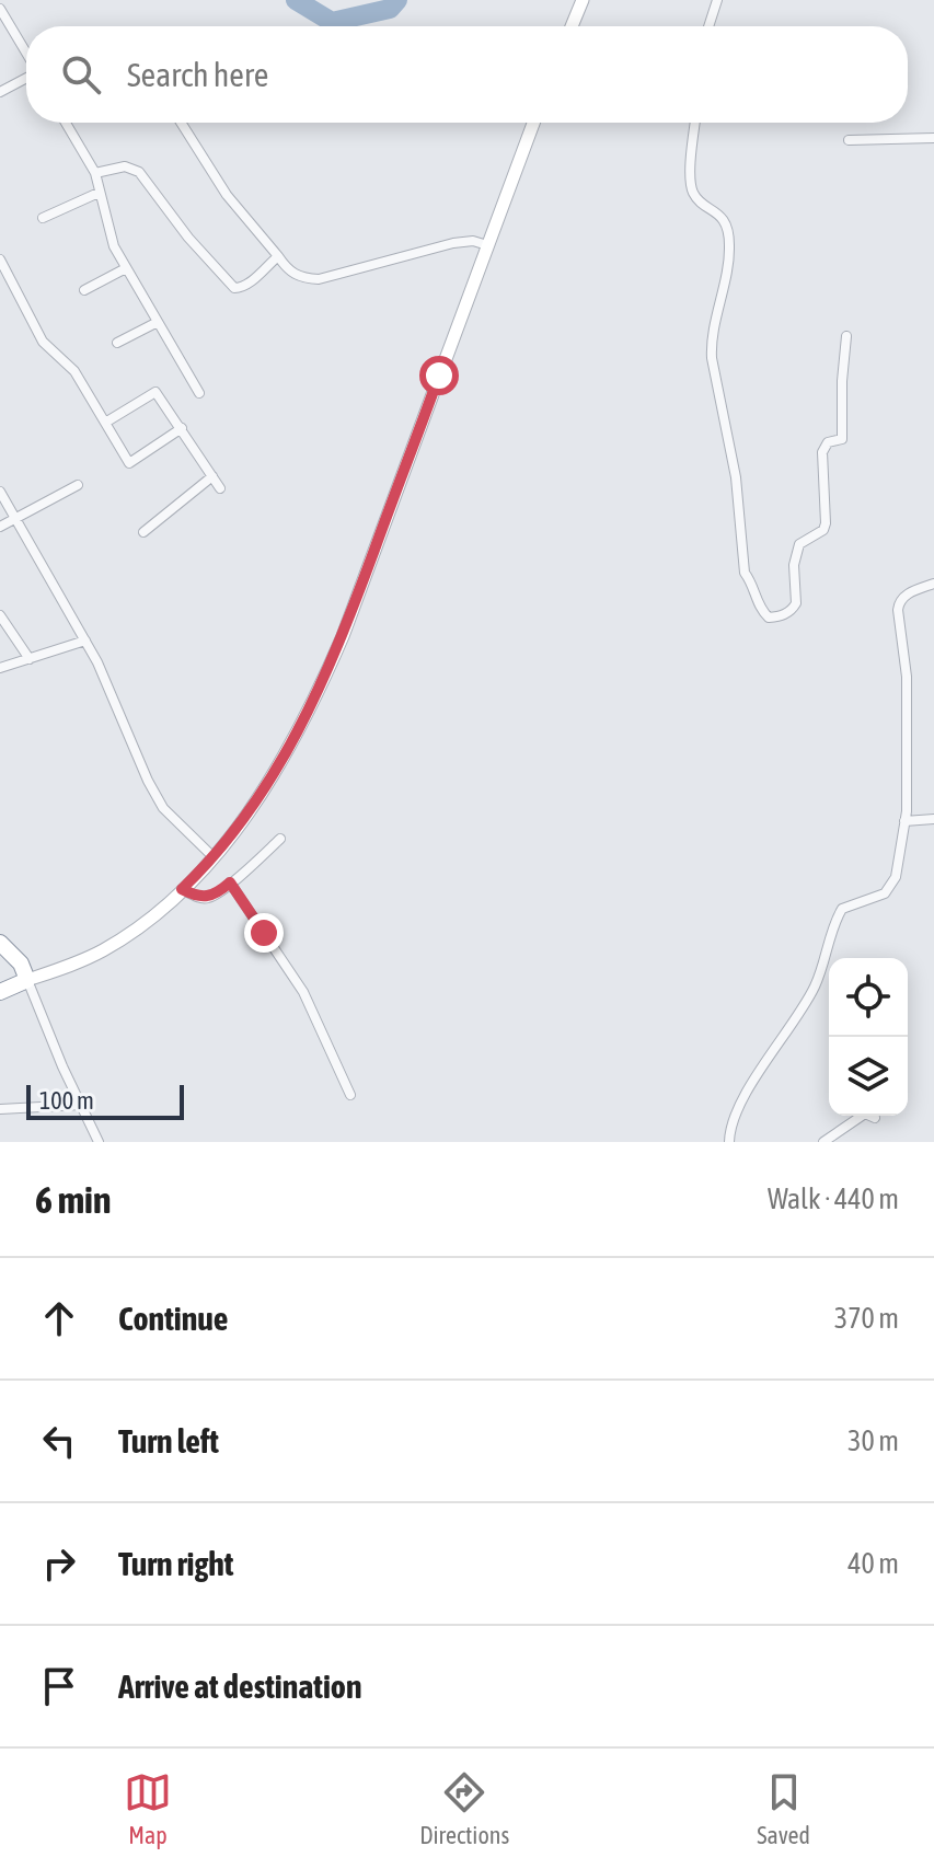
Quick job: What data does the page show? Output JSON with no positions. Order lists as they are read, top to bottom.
{
  "scale_bar": "100 m",
  "page": {
    "search": "Search here",
    "scale": "100 m",
    "heading": ["6 min", "Walk · 440 m"],
    "list": [
      ["Continue", "370 m"],
      ["Turn left", "30 m"],
      ["Turn right", "40 m"],
      "Arrive at destination"
    ],
    "nav": ["Map", "Directions", "Saved"]
  }
}
